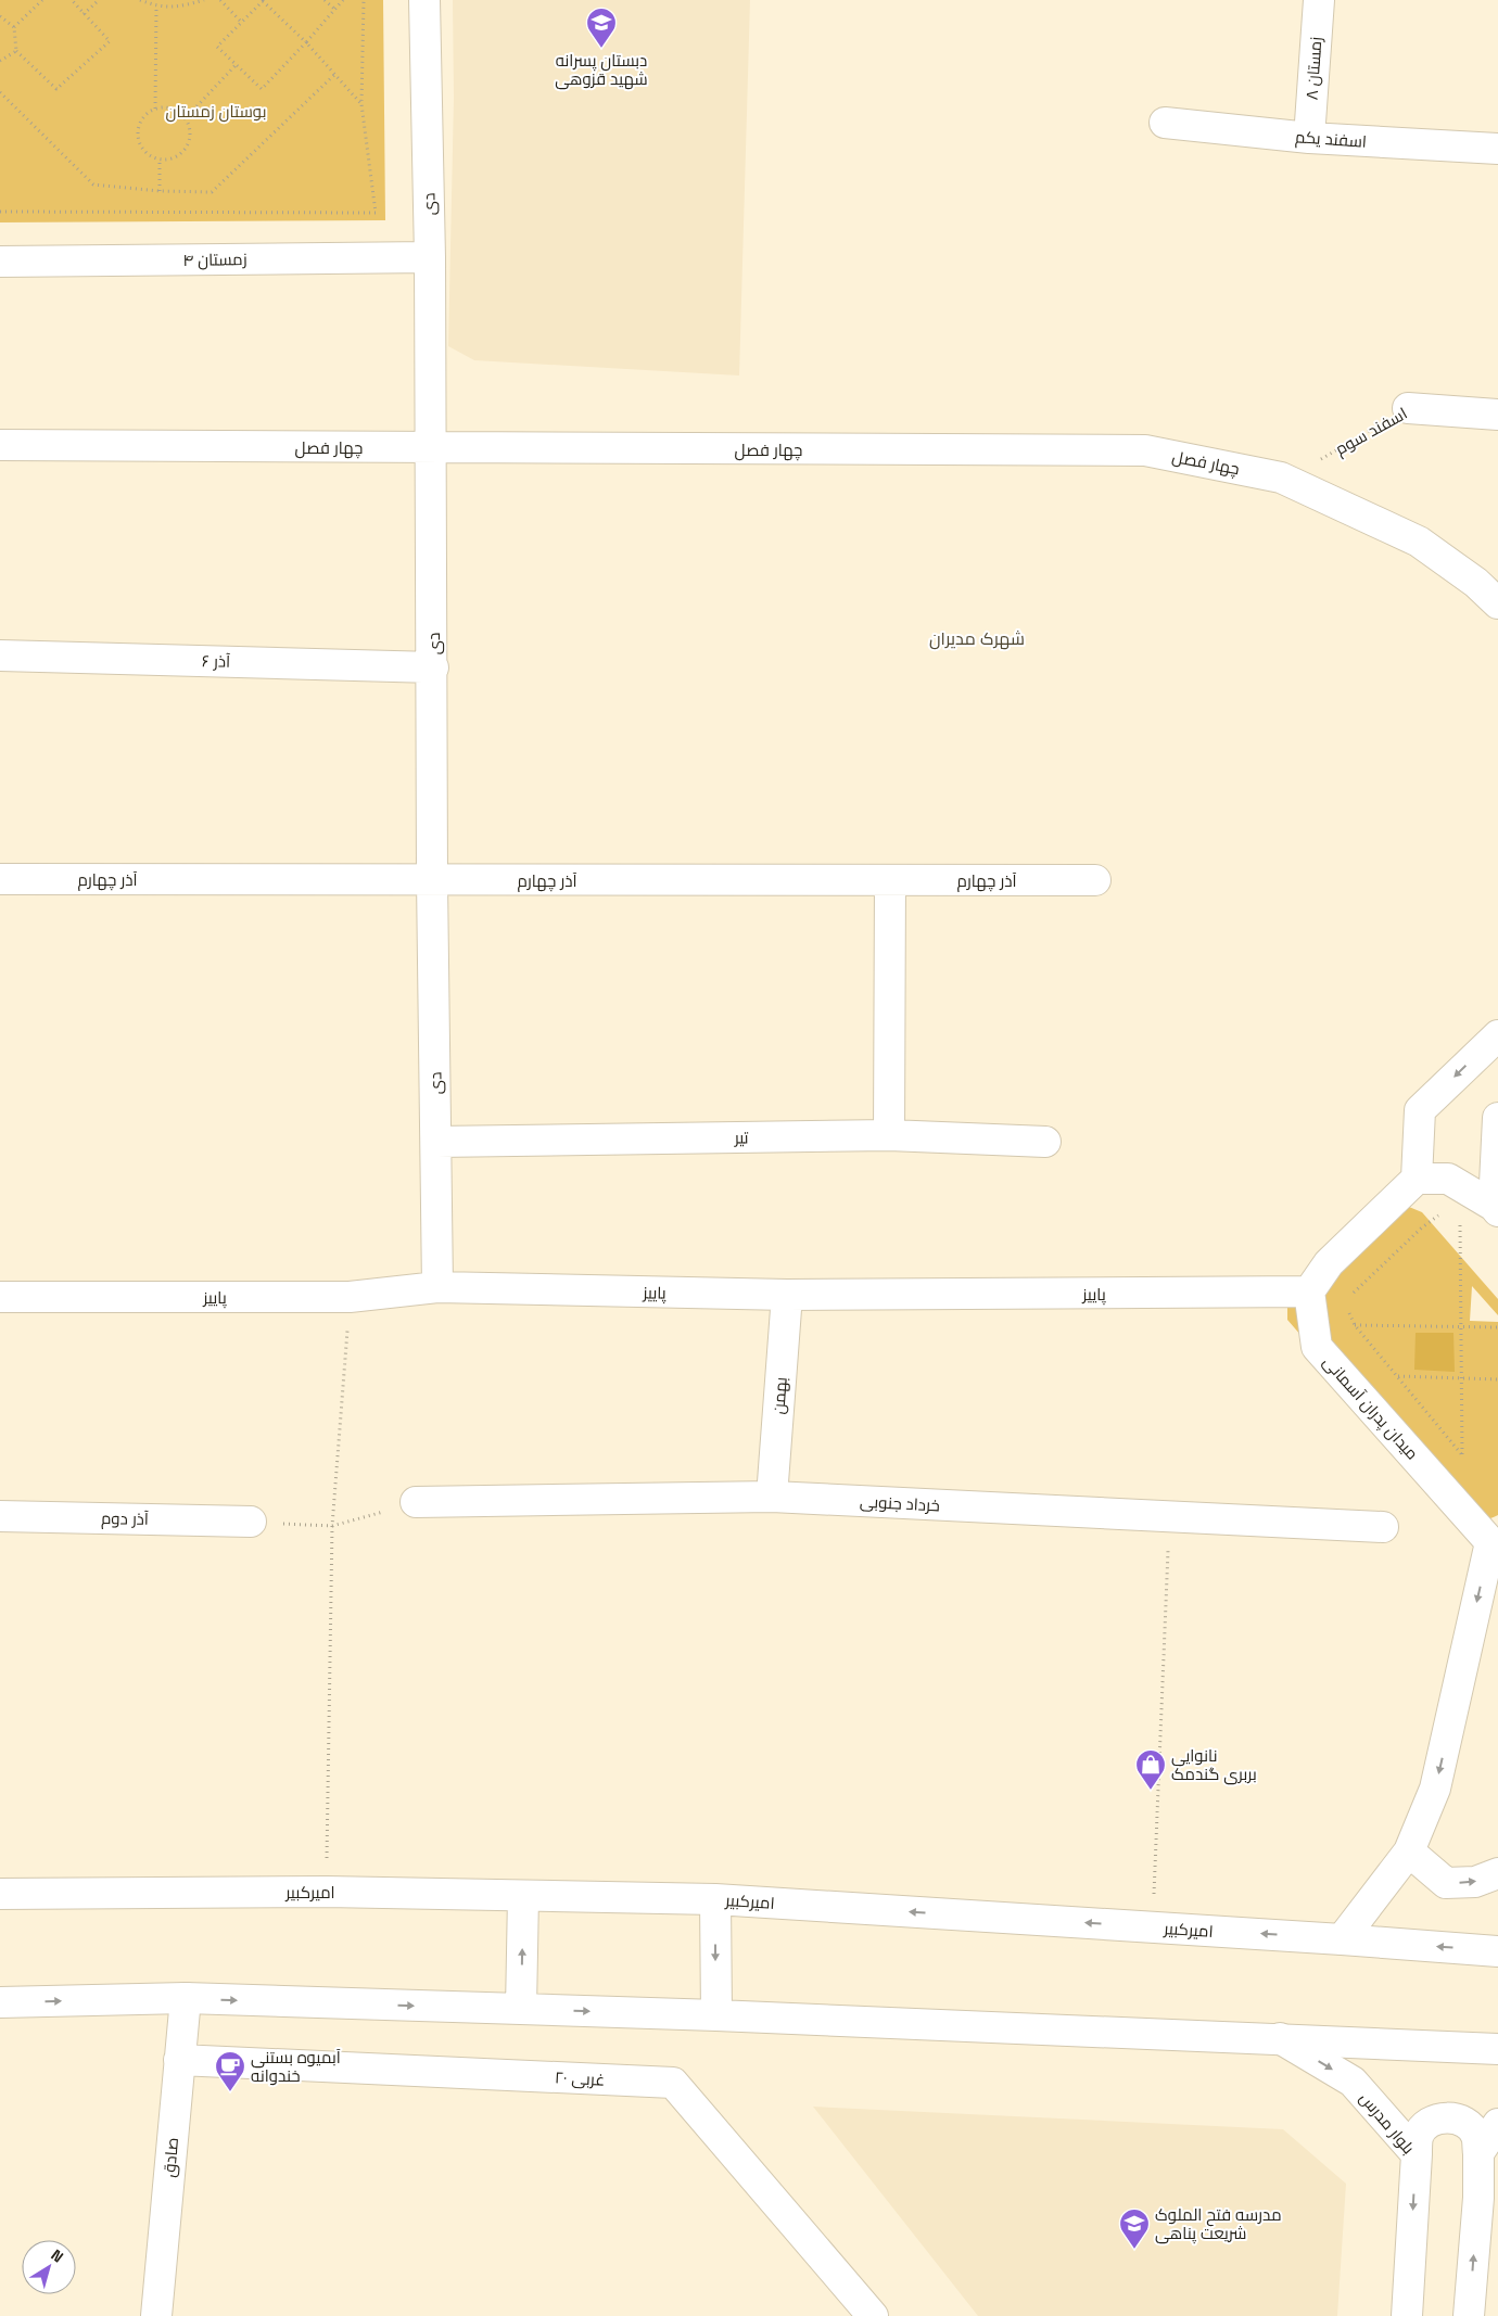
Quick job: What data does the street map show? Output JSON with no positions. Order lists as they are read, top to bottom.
{
  "streets": {
    "street": [
      "زمستان ۸",
      "اسفند یکم",
      "دی",
      "زمستان ۴",
      "اسفند سوم",
      "چهار فصل",
      "آذر ۶",
      "آذر چهارم",
      "تیر",
      "پاییز",
      "بهمن",
      "میدان پدران آسمانی",
      "خرداد جنوبی",
      "آذر دوم",
      "امیرکبیر",
      "۲۰ غربی",
      "بلوار مدرس",
      "صادق"
    ]
  },
  "crossings": [
    ["زمستان ۸", "اسفند یکم"],
    ["دی", "زمستان ۴"],
    ["دی", "چهار فصل"],
    ["دی", "آذر ۶"],
    ["دی", "آذر چهارم"],
    ["دی", "تیر"],
    ["دی", "پاییز"],
    ["اسفند سوم", "چهار فصل"],
    ["پاییز", "بهمن"],
    ["پاییز", "میدان پدران آسمانی"],
    ["بهمن", "خرداد جنوبی"],
    ["۲۰ غربی", "صادق"]
  ],
  "one_way": ["بلوار مدرس"],
  "districts": ["شهرک مدیران"],
  "parks": ["بوستان زمستان"],
  "places": {
    "school or university": ["دبستان پسرانه شهید قزوهی", "مدرسه فتح الملوک شریعت پناهی"],
    "shop": ["نانوایی بربری گندمک"],
    "cafe": ["آبمیوه بستنی خندوانه"]
  },
  "north": "top right"
}
